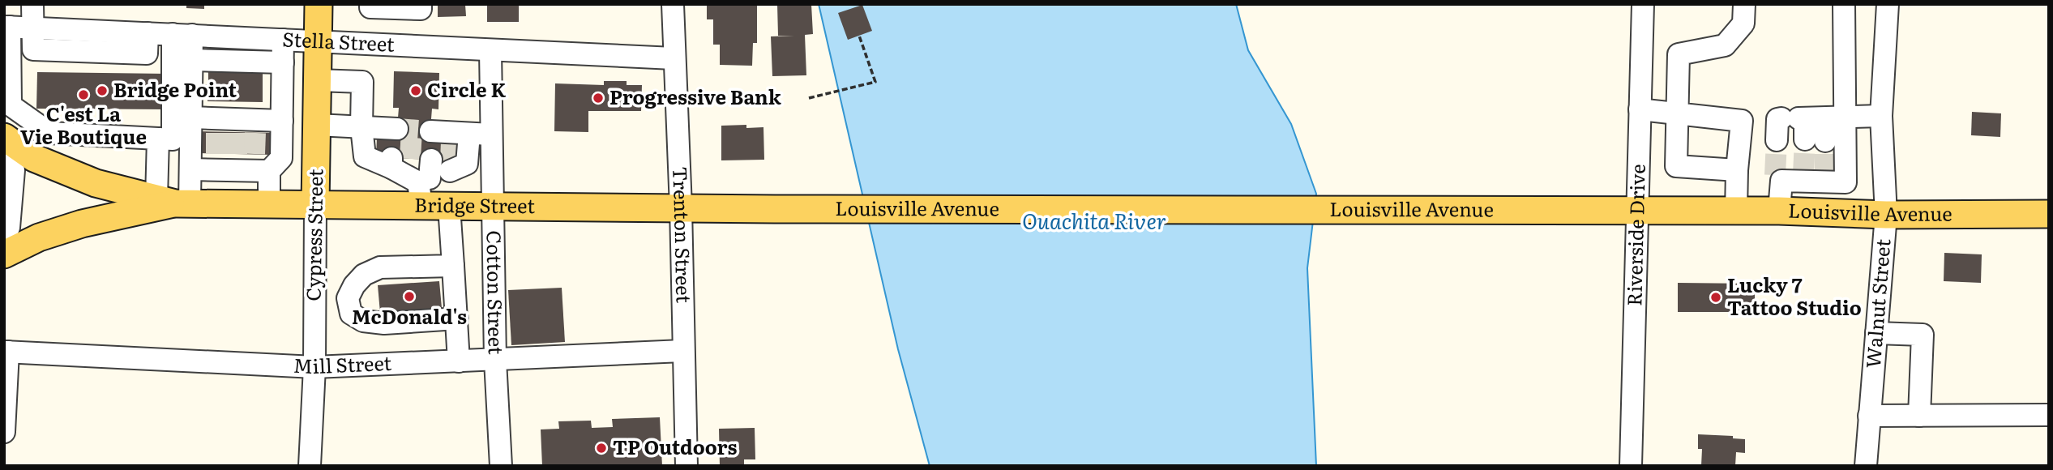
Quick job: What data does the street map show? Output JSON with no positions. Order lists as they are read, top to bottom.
{
  "streets": {
    "main road": ["Bridge Street", "Louisville Avenue", "Cypress Street"],
    "street": [
      "Stella Street",
      "Trenton Street",
      "Riverside Drive",
      "Cotton Street",
      "Walnut Street",
      "Mill Street"
    ]
  },
  "crossings": [
    ["Stella Street", "Cypress Street"],
    ["Stella Street", "Trenton Street"],
    ["Stella Street", "Cotton Street"],
    ["Bridge Street", "Louisville Avenue"],
    ["Bridge Street", "Cypress Street"],
    ["Bridge Street", "Trenton Street"],
    ["Bridge Street", "Cotton Street"],
    ["Louisville Avenue", "Riverside Drive"],
    ["Louisville Avenue", "Walnut Street"],
    ["Cypress Street", "Mill Street"],
    ["Trenton Street", "Mill Street"],
    ["Cotton Street", "Mill Street"]
  ],
  "water": ["Ouachita River"],
  "places": [
    "Bridge Point",
    "Circle K",
    "C'est La Vie Boutique",
    "Progressive Bank",
    "McDonald's",
    "Lucky 7 Tattoo Studio",
    "TP Outdoors"
  ]
}
